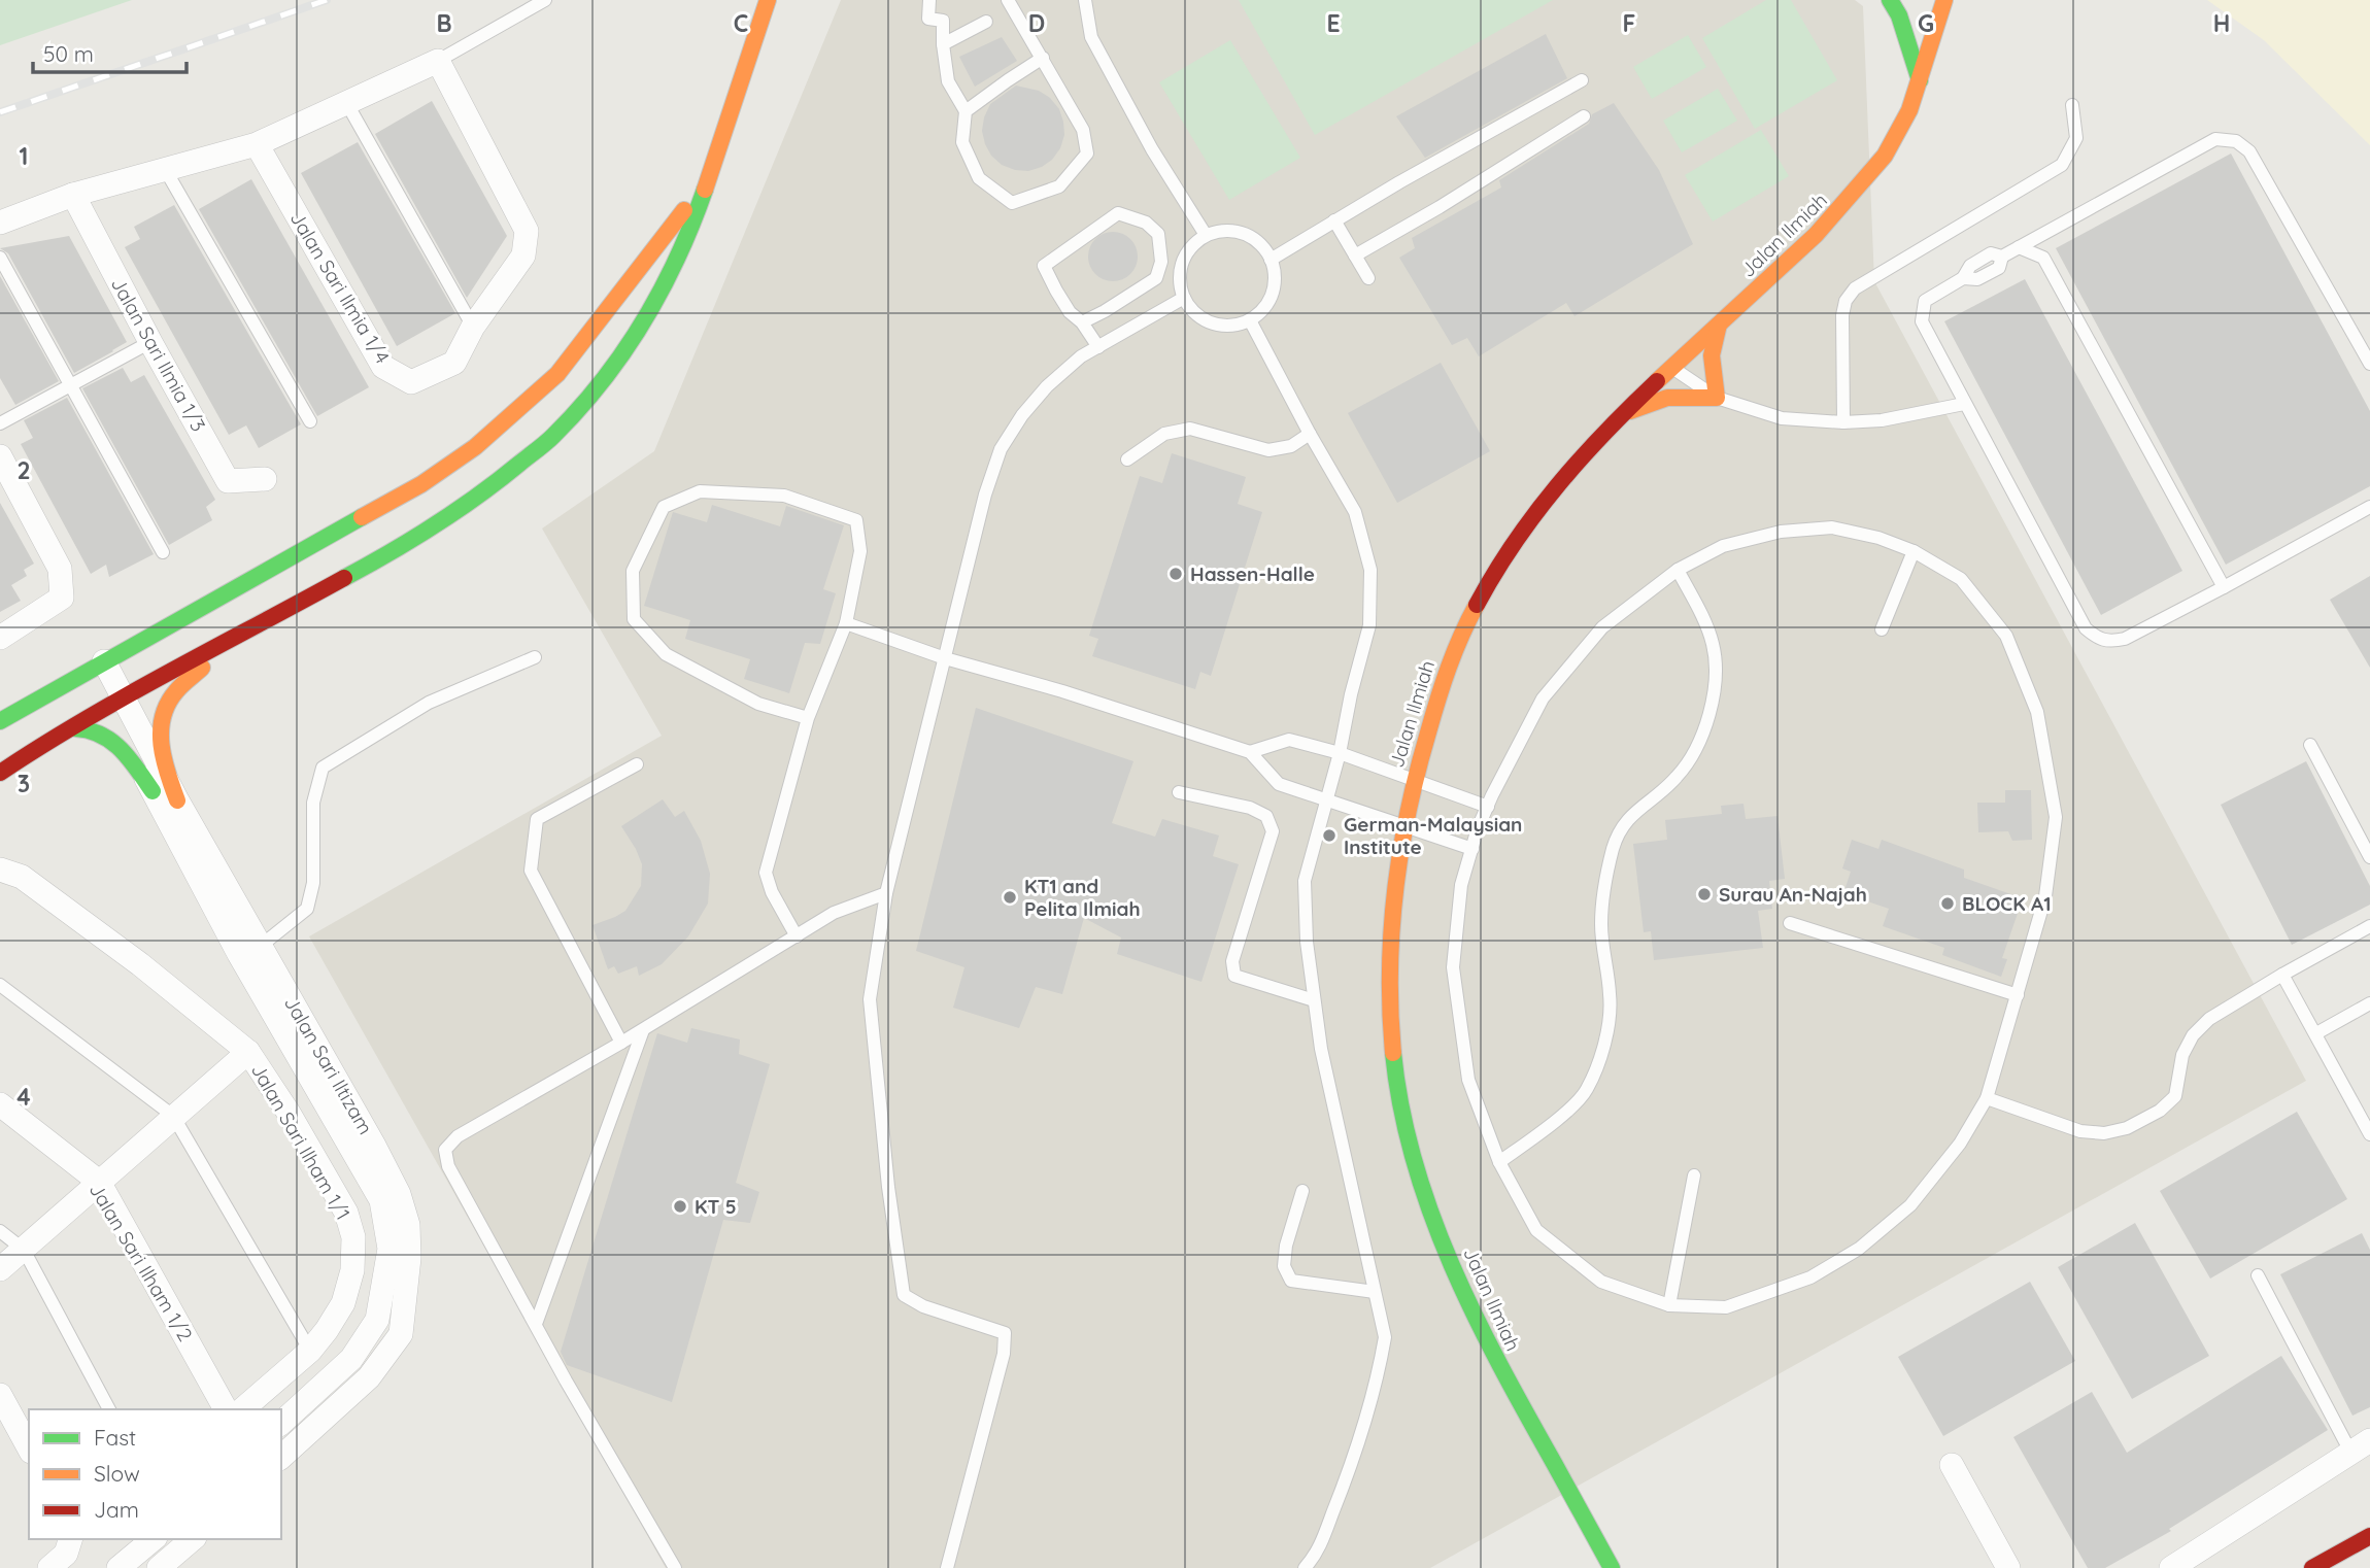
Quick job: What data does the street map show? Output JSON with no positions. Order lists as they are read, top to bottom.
{
  "streets": {
    "street": [
      "Jalan Ilmiah",
      "Jalan Sari Ilmia 1/4",
      "Jalan Sari Ilmia 1/3",
      "Jalan Sari Iltizam",
      "Jalan Sari Ilham 1/1",
      "Jalan Sari Ilham 1/2"
    ]
  },
  "places": [
    "Hassen-Halle",
    "German-Malaysian Institute",
    "Surau An-Najah",
    "KT1 and Pelita Ilmiah",
    "BLOCK A1",
    "KT 5"
  ],
  "legend": ["Fast", "Slow", "Jam"],
  "scale_bar": "50 m",
  "grid": {
    "columns": [
      "B",
      "C",
      "D",
      "E",
      "F",
      "G",
      "H"
    ],
    "rows": [
      "1",
      "2",
      "3",
      "4"
    ]
  }
}
